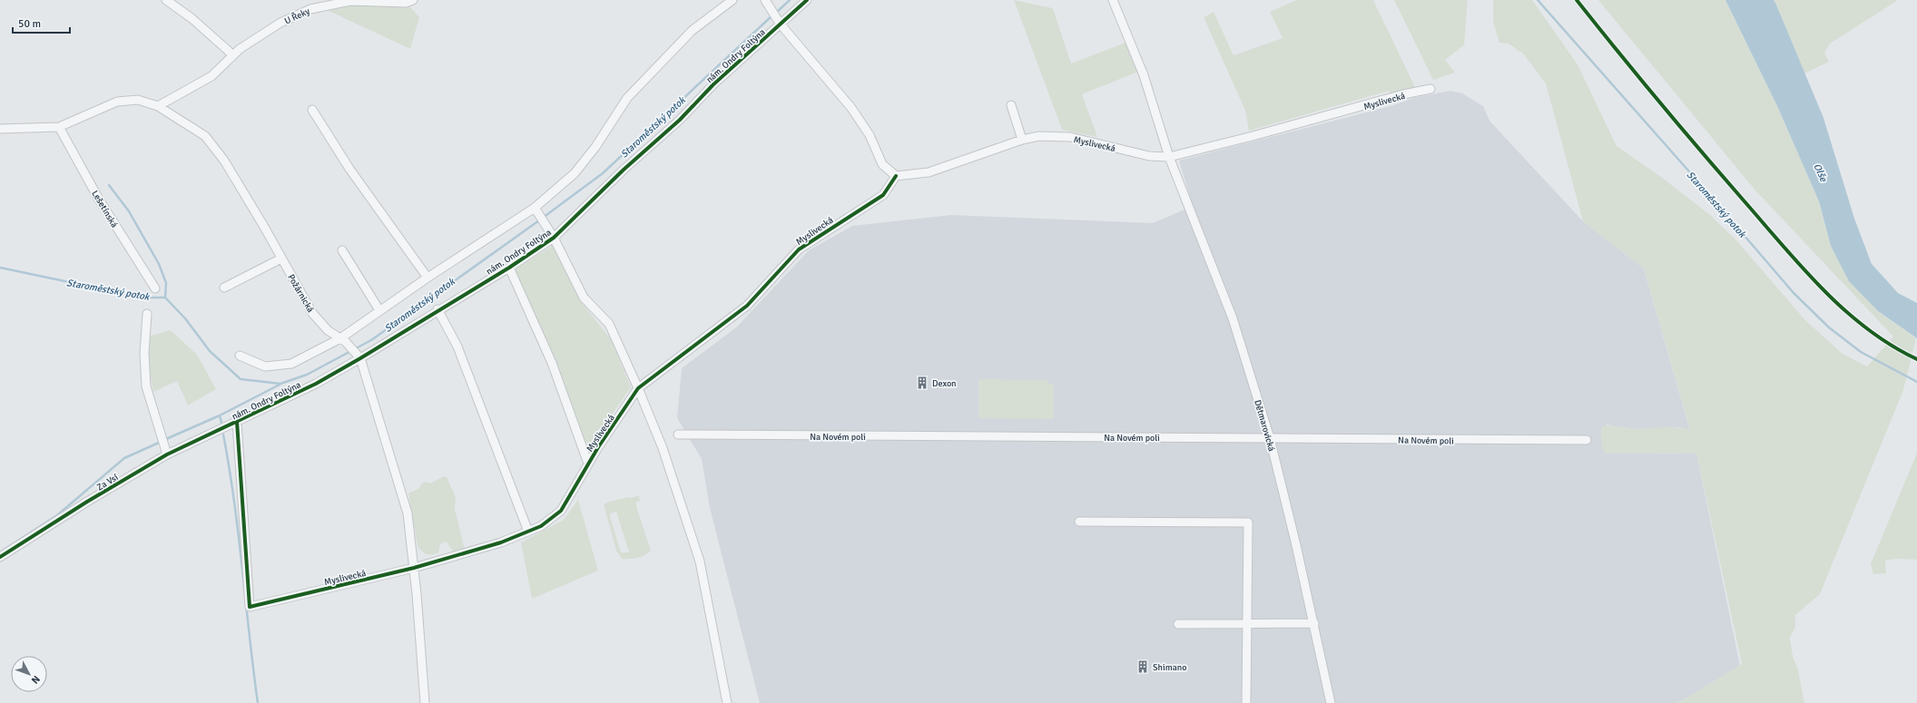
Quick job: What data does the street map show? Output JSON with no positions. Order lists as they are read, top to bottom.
{
  "streets": {
    "street": [
      "U Řeky",
      "nám. Ondry Foltýna",
      "Myslivecká",
      "Lešetínská",
      "Požárnická",
      "Dětmarovická",
      "Na Novém poli",
      "Za Vsí"
    ]
  },
  "crossings": [
    ["U Řeky", "Požárnická"],
    ["nám. Ondry Foltýna", "Myslivecká"],
    ["nám. Ondry Foltýna", "Požárnická"],
    ["nám. Ondry Foltýna", "Za Vsí"],
    ["Myslivecká", "Dětmarovická"],
    ["Dětmarovická", "Na Novém poli"]
  ],
  "water": ["Staroměstský potok", "Olše"],
  "places": {
    "building": ["Dexon", "Shimano"]
  },
  "scale_bar": "50 m",
  "north": "bottom right"
}
